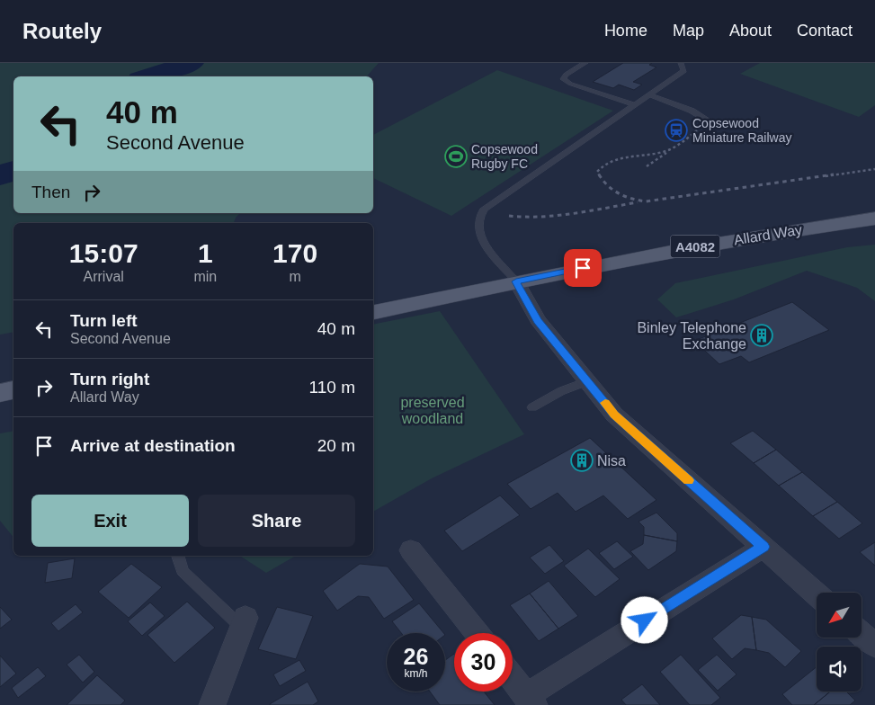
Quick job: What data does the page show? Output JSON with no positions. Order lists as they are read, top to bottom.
{
  "streets": {
    "main road": ["Allard Way", "A4082"]
  },
  "parks": ["preserved woodland"],
  "places": {
    "station": ["Copsewood Miniature Railway"],
    "sports": ["Copsewood Rugby FC"],
    "building": ["Binley Telephone Exchange", "Nisa"]
  },
  "north": "bottom left",
  "page": {
    "header": "Routely",
    "nav": [
      "Home",
      "Map",
      "About",
      "Contact"
    ],
    "turn": ["40 m", "Second Avenue"],
    "then": "Then",
    "eta": [
      "15:07",
      "Arrival",
      "1",
      "min",
      "170",
      "m"
    ],
    "list": [
      {
        "name": "Turn left",
        "note": "Second Avenue",
        "value": "40 m"
      },
      {
        "name": "Turn right",
        "note": "Allard Way",
        "value": "110 m"
      },
      {
        "name": "Arrive at destination",
        "value": "20 m"
      }
    ],
    "buttons": ["Exit", "Share"],
    "speed": "26 km/h",
    "limit": "30"
  }
}
